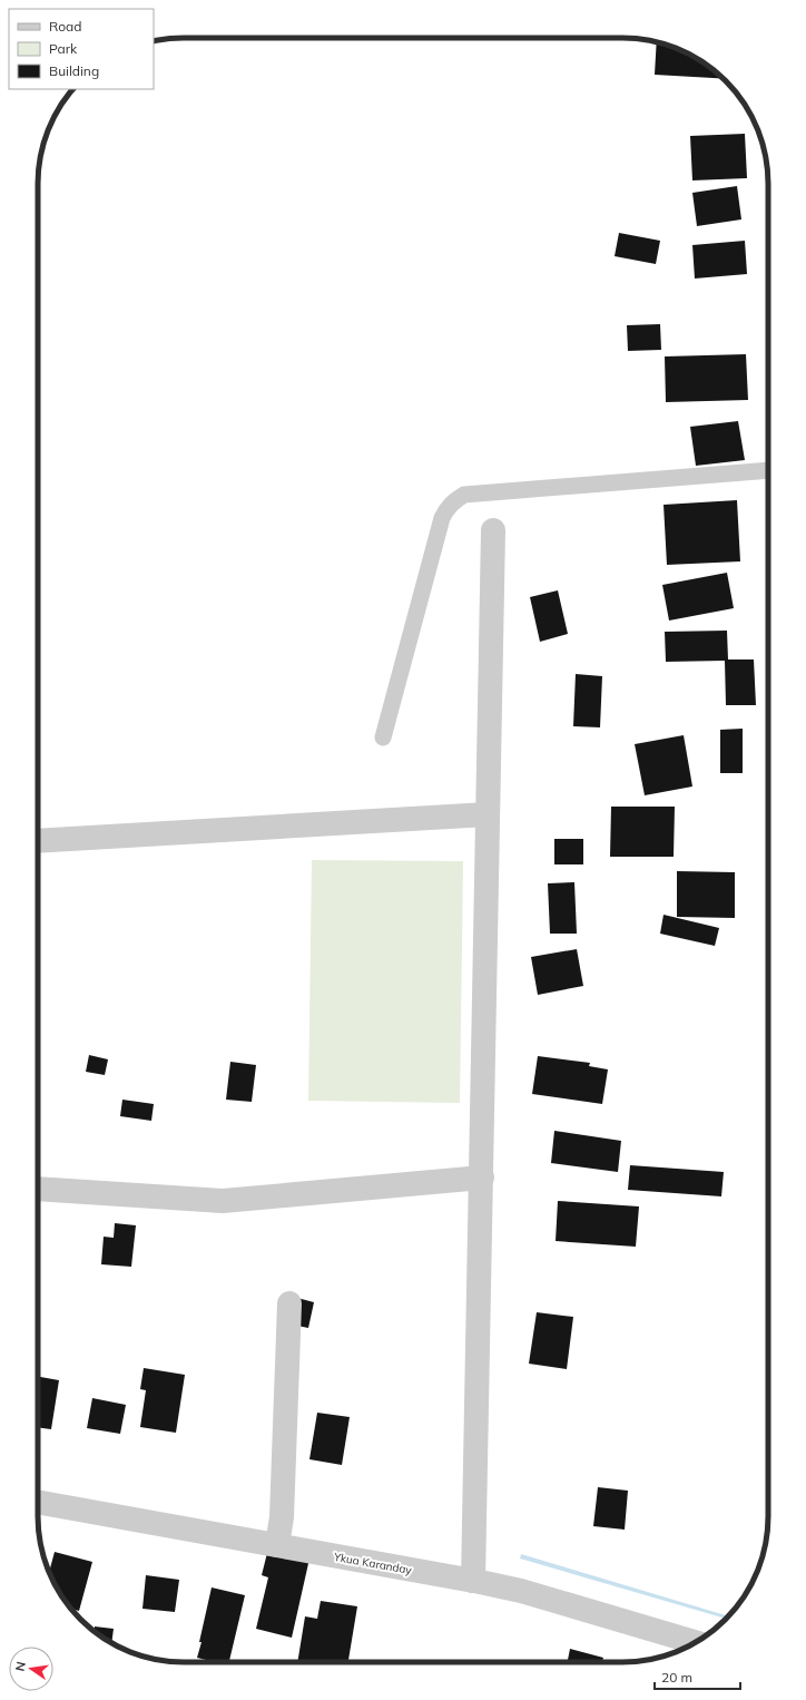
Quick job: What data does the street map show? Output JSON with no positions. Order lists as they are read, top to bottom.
{
  "streets": {
    "street": ["Ykua Karanday"]
  },
  "legend": ["Road", "Park", "Building"],
  "scale_bar": "20 m",
  "north": "left"
}
